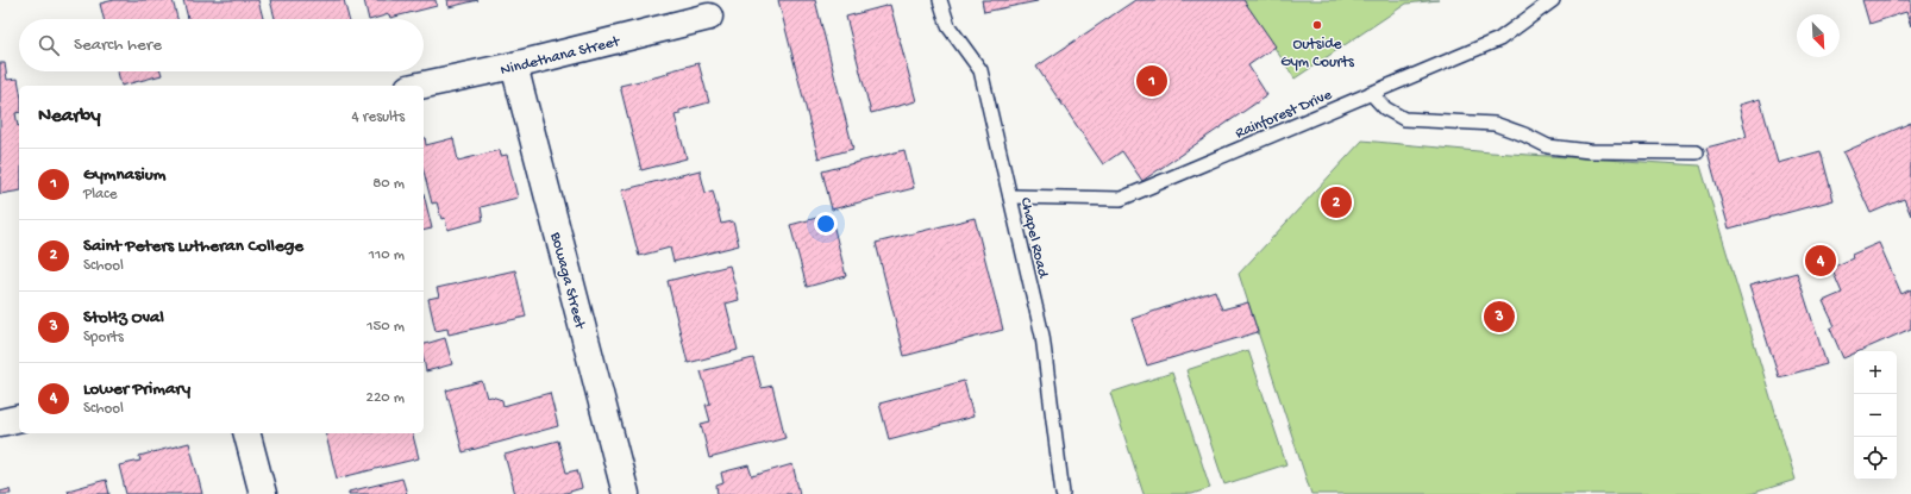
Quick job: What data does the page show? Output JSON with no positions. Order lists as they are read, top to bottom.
{
  "streets": {
    "street": ["Nindethana Street", "Bowaga Street"],
    "lane": ["Rainforest Drive", "Chapel Road"]
  },
  "crossings": [
    ["Nindethana Street", "Bowaga Street"],
    ["Rainforest Drive", "Chapel Road"]
  ],
  "places": ["Outside Gym Courts"],
  "north": "bottom right",
  "page": {
    "search": "Search here",
    "pins": [
      "1",
      "2",
      "4",
      "3"
    ],
    "heading": ["Nearby", "4 results"],
    "list": [
      {
        "mark": "1",
        "name": "Gymnasium",
        "note": "Place",
        "value": "80 m"
      },
      {
        "mark": "2",
        "name": "Saint Peters Lutheran College",
        "note": "School",
        "value": "110 m"
      },
      {
        "mark": "3",
        "name": "Stoltz Oval",
        "note": "Sports",
        "value": "150 m"
      },
      {
        "mark": "4",
        "name": "Lower Primary",
        "note": "School",
        "value": "220 m"
      }
    ],
    "map_buttons": ["+", "−"]
  }
}
